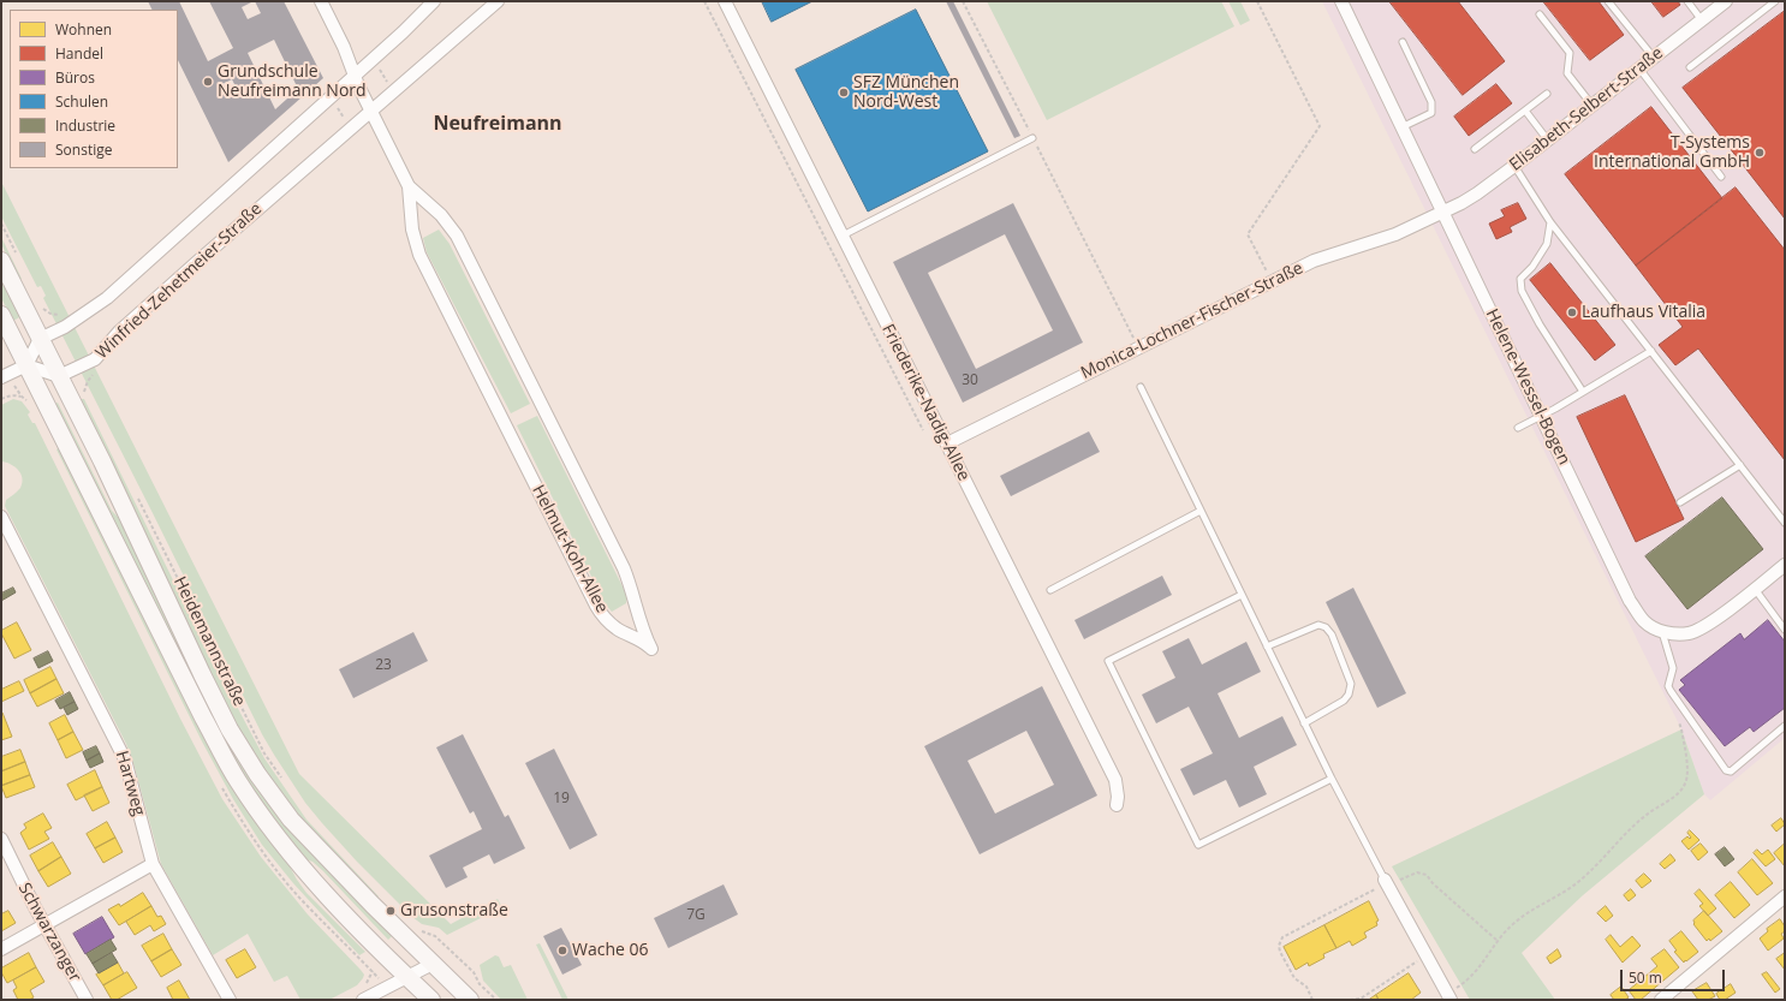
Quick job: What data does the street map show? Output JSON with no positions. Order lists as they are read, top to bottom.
{
  "streets": {
    "main road": ["Heidemannstraße"],
    "street": [
      "Elisabeth-Selbert-Straße",
      "Winfried-Zehetmeier-Straße",
      "Monica-Lochner-Fischer-Straße",
      "Helene-Wessel-Bogen",
      "Friederike-Nadig-Allee",
      "Helmut-Kohl-Allee",
      "Hartweg",
      "Schwarzanger"
    ]
  },
  "crossings": [
    ["Elisabeth-Selbert-Straße", "Monica-Lochner-Fischer-Straße"],
    ["Elisabeth-Selbert-Straße", "Helene-Wessel-Bogen"],
    ["Winfried-Zehetmeier-Straße", "Helmut-Kohl-Allee"],
    ["Winfried-Zehetmeier-Straße", "Heidemannstraße"],
    ["Monica-Lochner-Fischer-Straße", "Helene-Wessel-Bogen"],
    ["Monica-Lochner-Fischer-Straße", "Friederike-Nadig-Allee"]
  ],
  "districts": ["Neufreimann"],
  "places": [
    "Grundschule Neufreimann Nord",
    "SFZ München Nord-West",
    "T-Systems International GmbH",
    "Laufhaus Vitalia",
    "Grusonstraße",
    "Wache 06"
  ],
  "house_numbers": [
    "30",
    "23",
    "19",
    "7G"
  ],
  "legend": [
    "Wohnen",
    "Handel",
    "Büros",
    "Schulen",
    "Industrie",
    "Sonstige"
  ],
  "scale_bar": "50 m"
}
